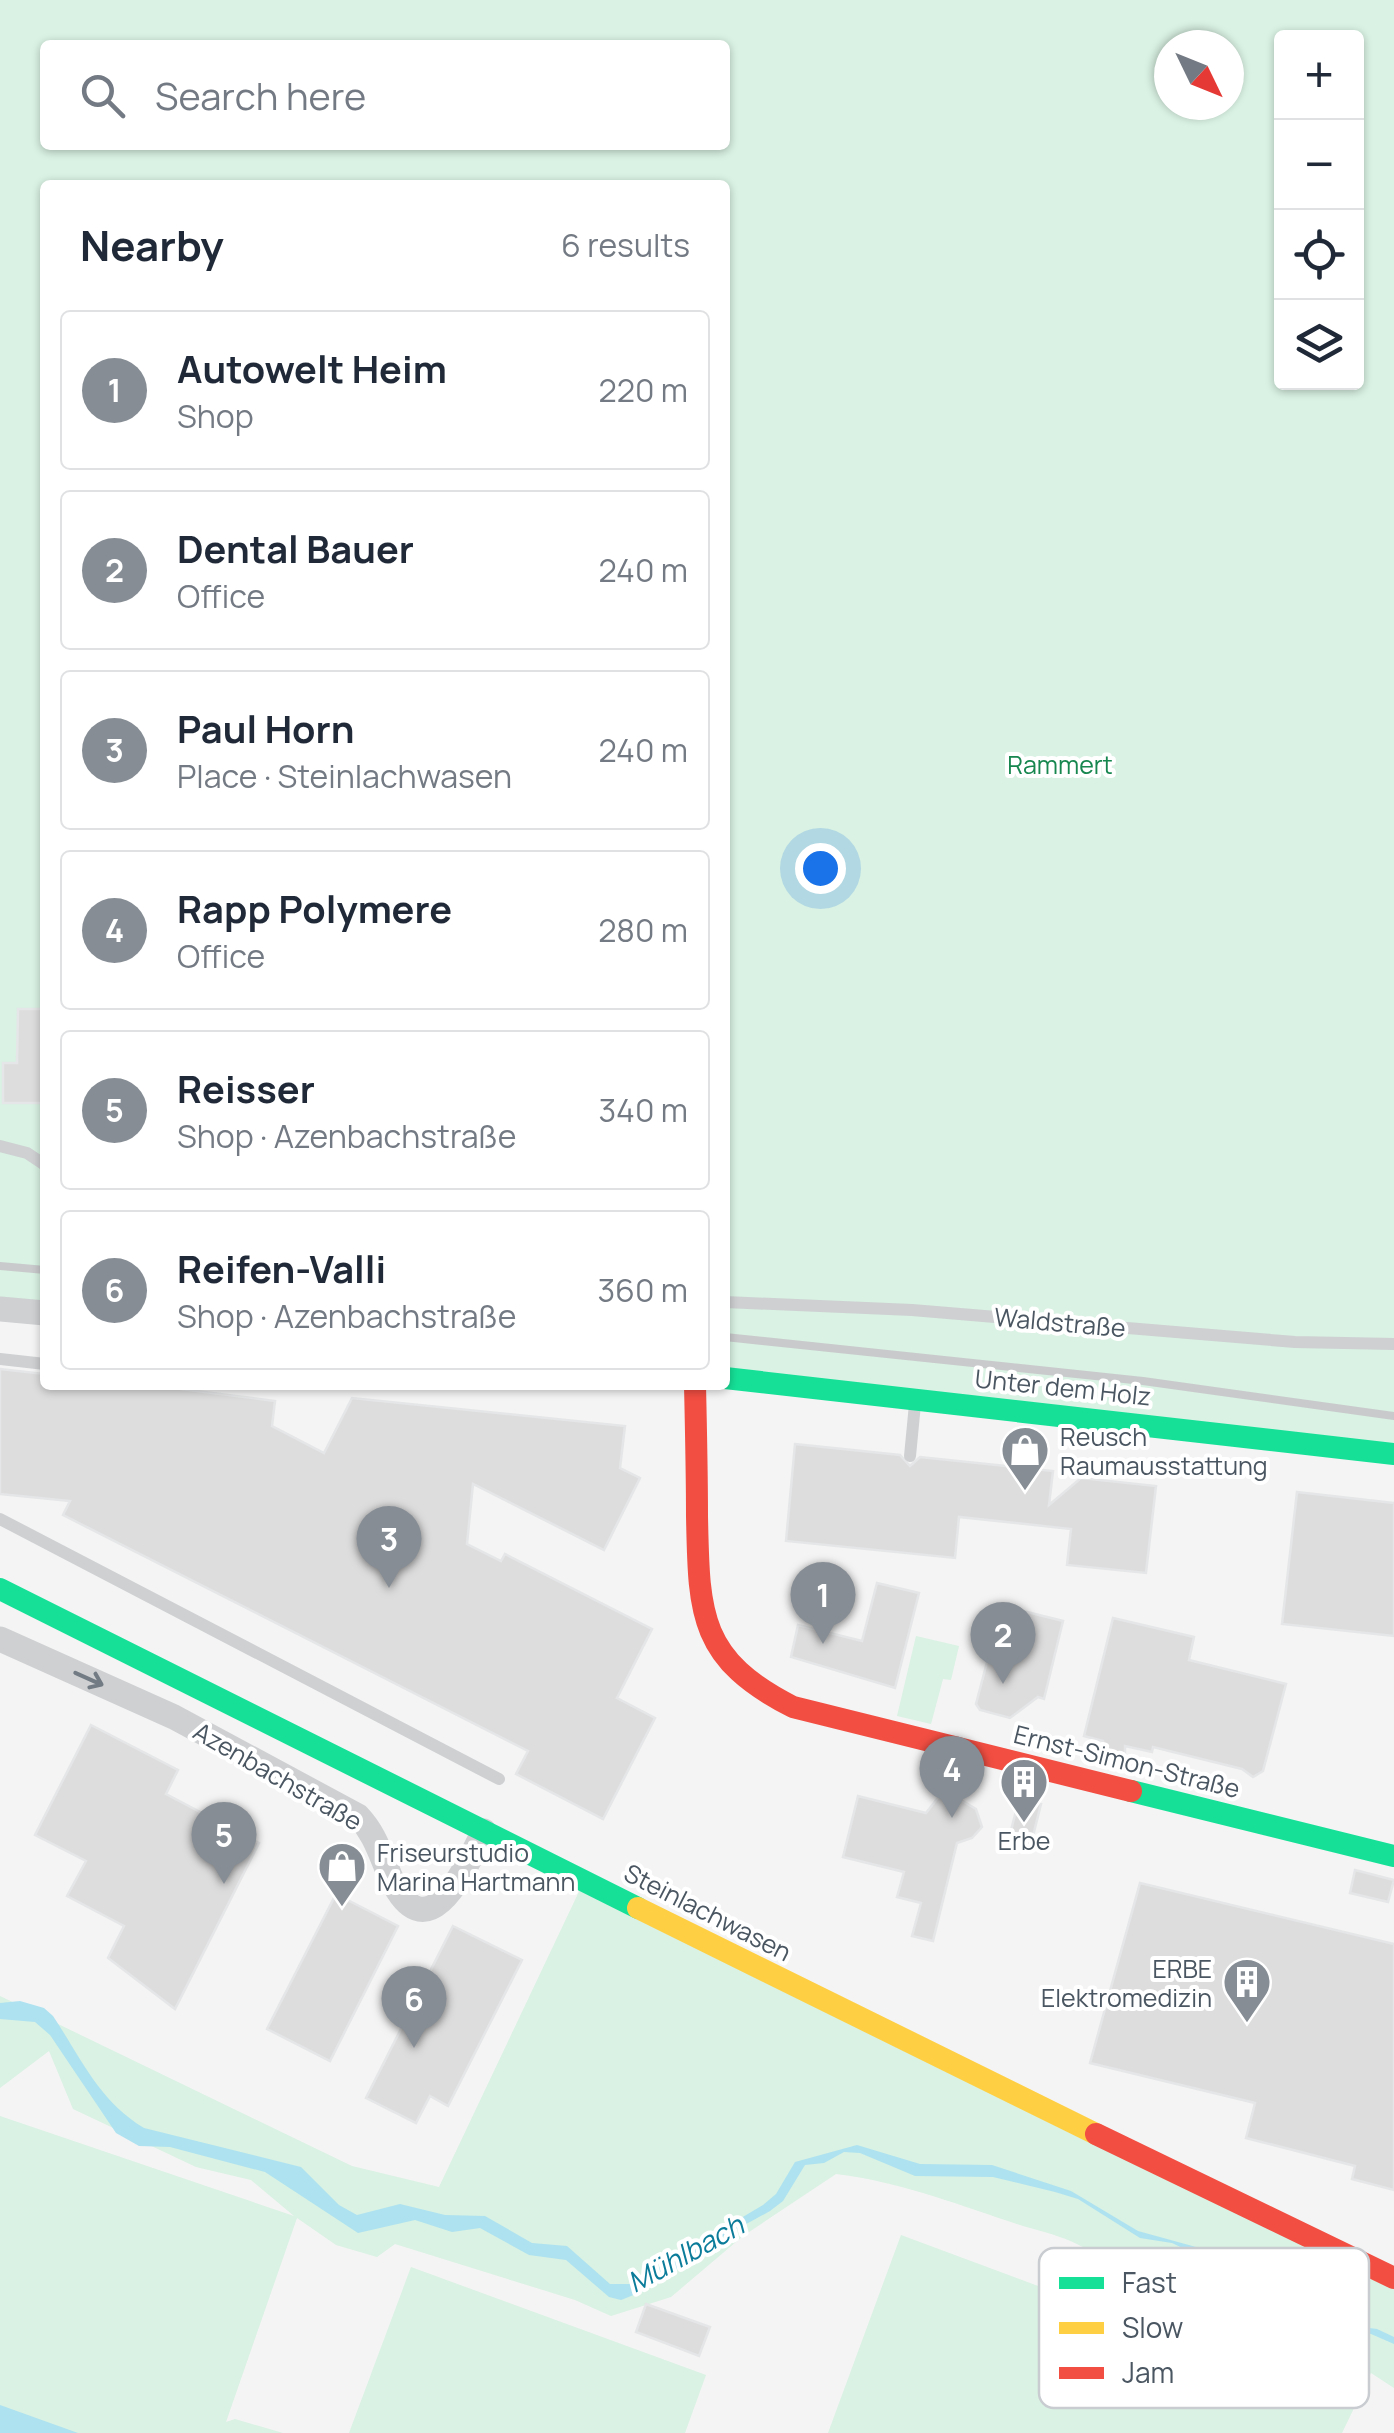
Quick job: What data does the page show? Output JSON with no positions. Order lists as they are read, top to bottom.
{
  "streets": {
    "street": [
      "Unter dem Holz",
      "Ernst-Simon-Straße",
      "Azenbachstraße",
      "Steinlachwasen"
    ],
    "lane": ["Waldstraße"]
  },
  "crossings": [
    ["Azenbachstraße", "Steinlachwasen"]
  ],
  "one_way": ["Azenbachstraße"],
  "water": ["Mühlbach"],
  "parks": ["Rammert"],
  "places": {
    "shop": ["Reusch Raumausstattung", "Friseurstudio Marina Hartmann"],
    "building": ["Erbe", "ERBE Elektromedizin"]
  },
  "legend": ["Fast", "Slow", "Jam"],
  "north": "bottom right",
  "page": {
    "map_buttons": ["+", "−"],
    "search": "Search here",
    "heading": ["Nearby", "6 results"],
    "list": [
      {
        "mark": "1",
        "name": "Autowelt Heim",
        "note": "Shop",
        "value": "220 m"
      },
      {
        "mark": "2",
        "name": "Dental Bauer",
        "note": "Office",
        "value": "240 m"
      },
      {
        "mark": "3",
        "name": "Paul Horn",
        "note": "Place · Steinlachwasen",
        "value": "240 m"
      },
      {
        "mark": "4",
        "name": "Rapp Polymere",
        "note": "Office",
        "value": "280 m"
      },
      {
        "mark": "5",
        "name": "Reisser",
        "note": "Shop · Azenbachstraße",
        "value": "340 m"
      },
      {
        "mark": "6",
        "name": "Reifen-Valli",
        "note": "Shop · Azenbachstraße",
        "value": "360 m"
      }
    ],
    "pins": [
      "3",
      "1",
      "2",
      "4",
      "5",
      "6"
    ]
  }
}
